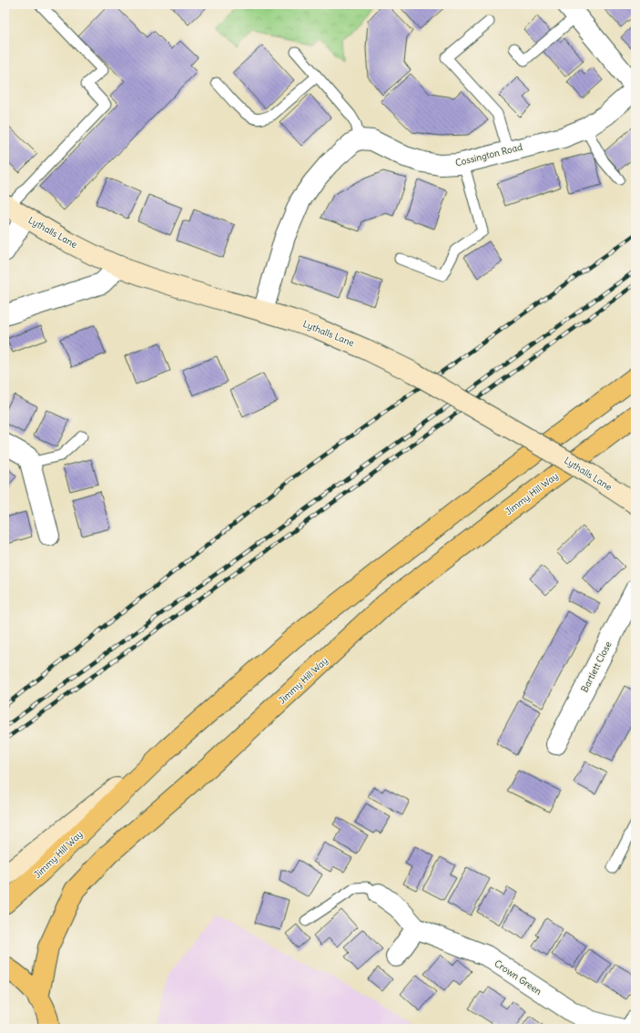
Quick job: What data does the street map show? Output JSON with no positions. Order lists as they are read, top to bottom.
{
  "streets": {
    "highway": ["Jimmy Hill Way"],
    "street": [
      "Cossington Road",
      "Lythalls Lane",
      "Bartlett Close",
      "Crown Green"
    ]
  }
}
